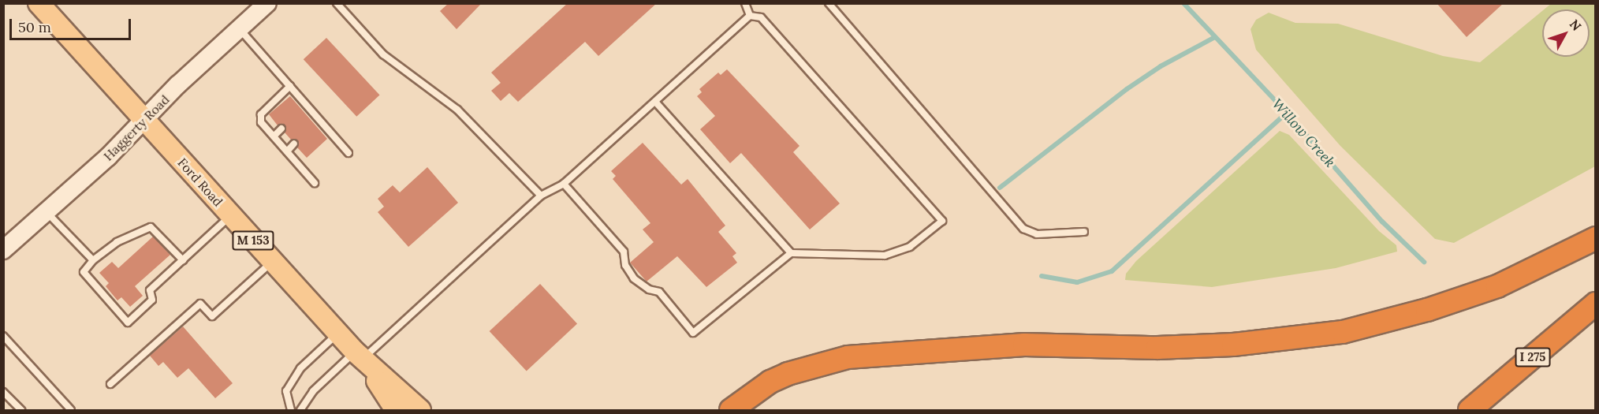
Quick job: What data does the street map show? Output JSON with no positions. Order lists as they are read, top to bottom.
{
  "streets": {
    "highway": ["I 275"],
    "main road": ["Haggerty Road", "Ford Road", "M 153"]
  },
  "crossings": [
    ["Haggerty Road", "Ford Road"]
  ],
  "water": ["Willow Creek"],
  "scale_bar": "50 m",
  "north": "top right"
}
